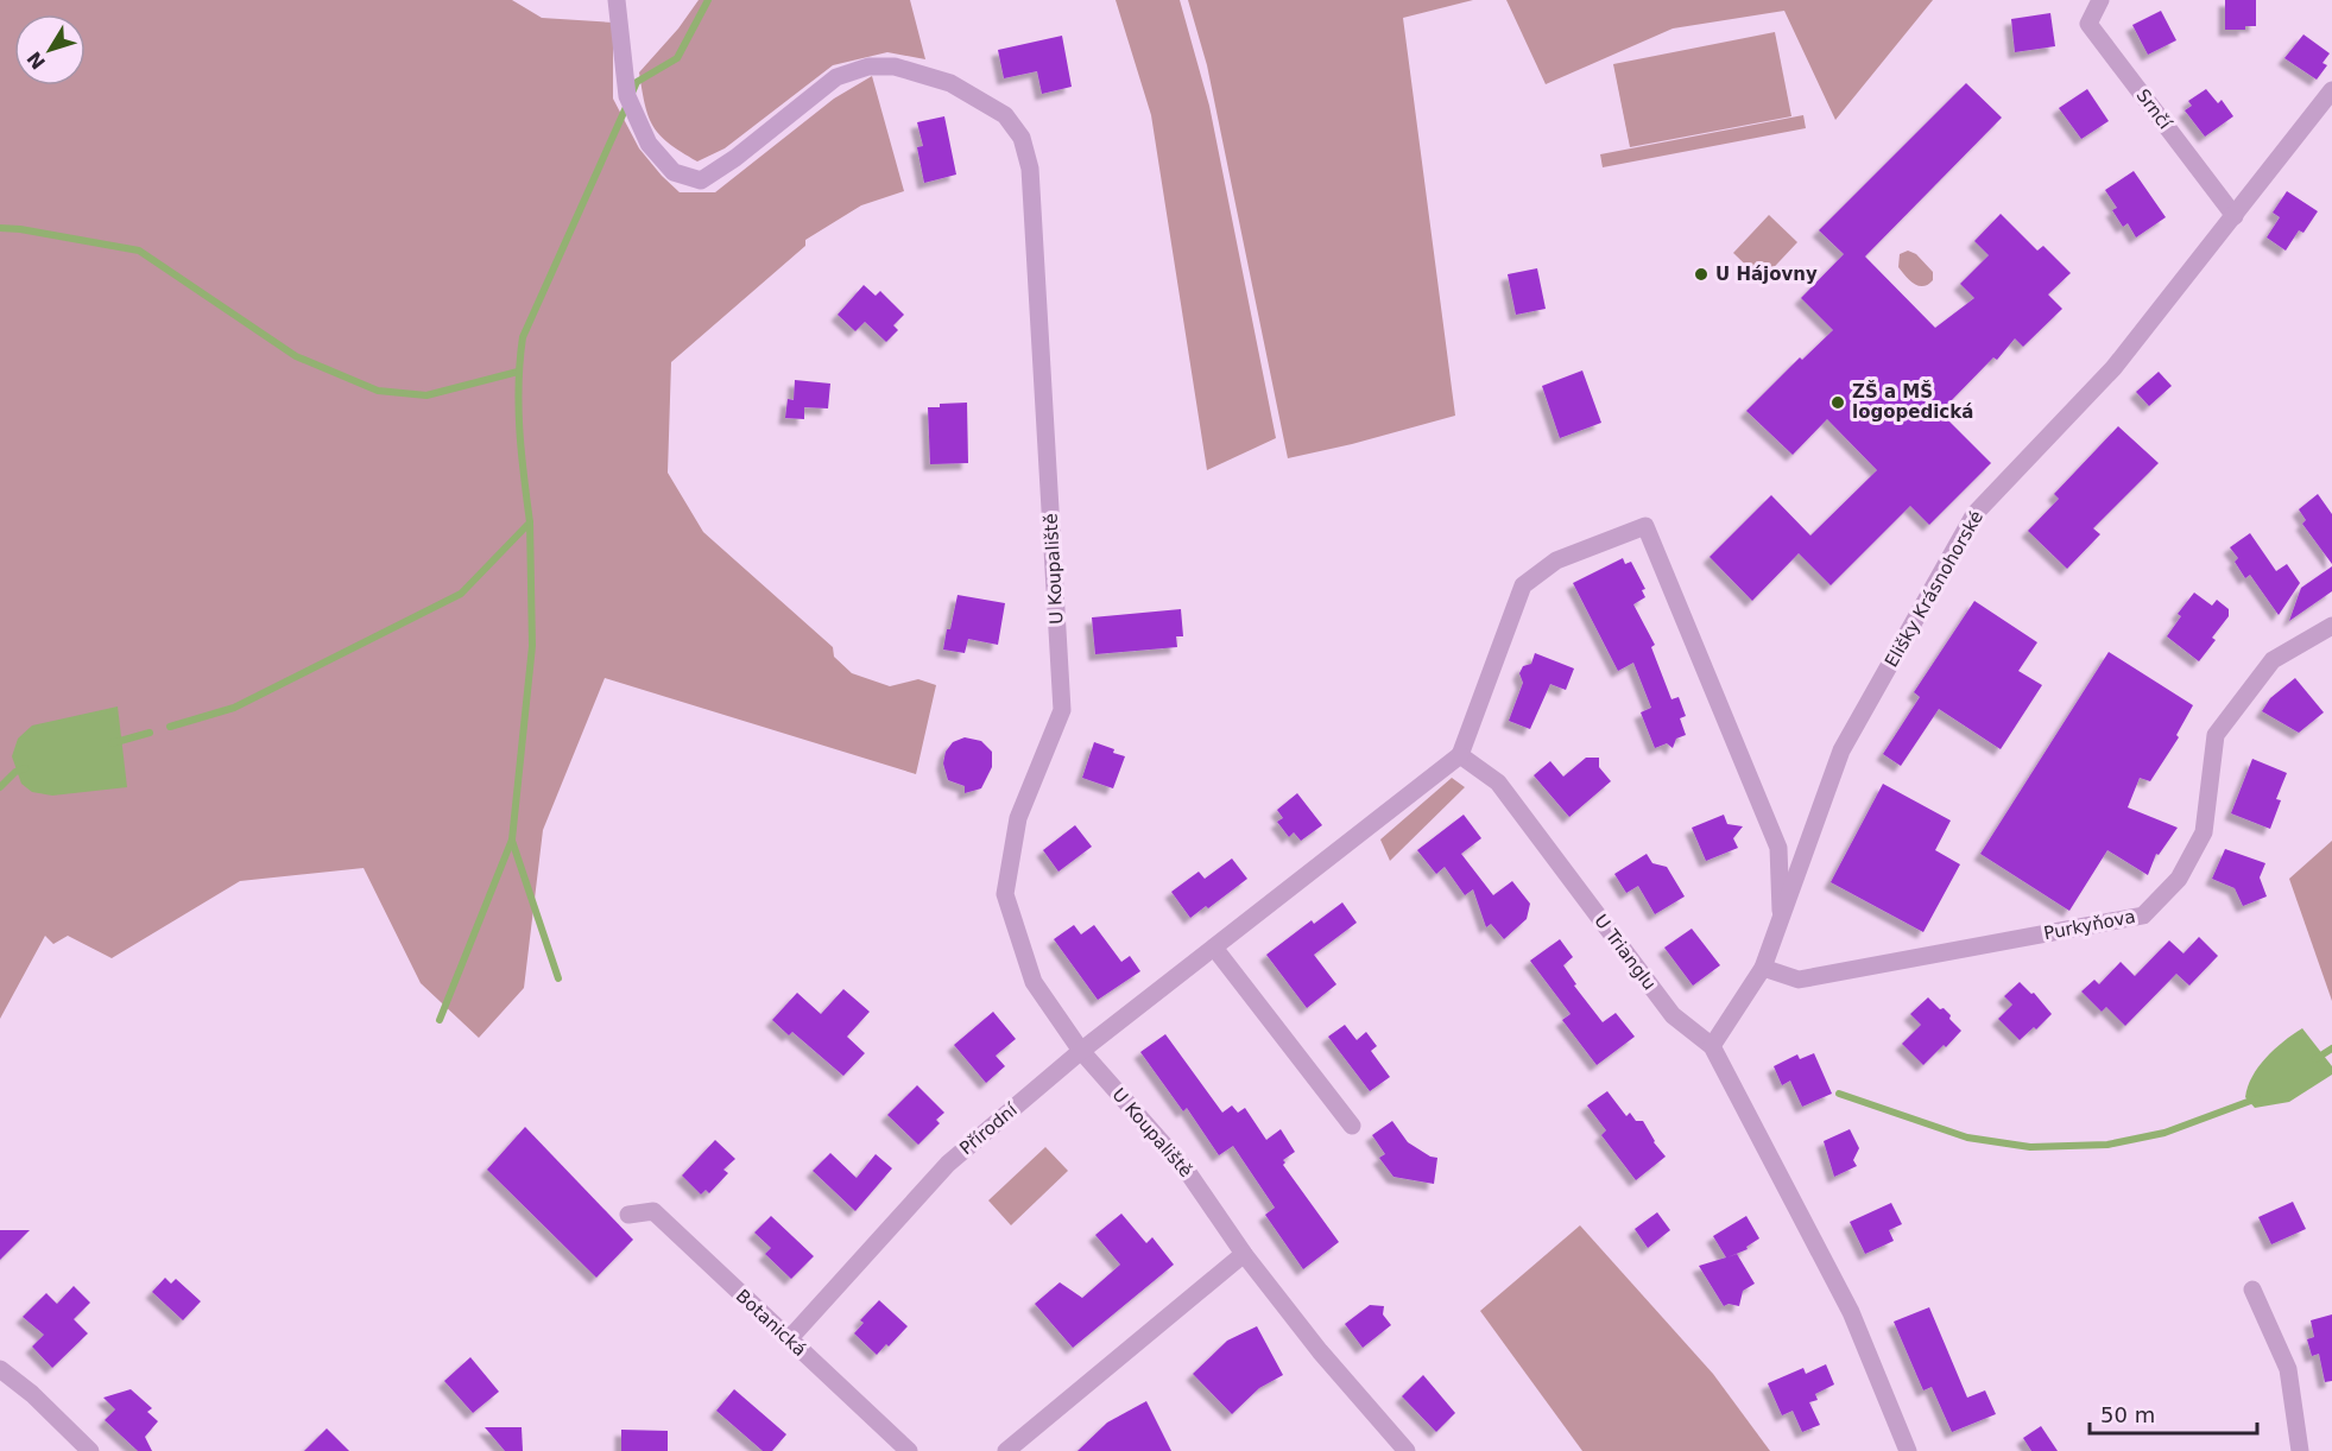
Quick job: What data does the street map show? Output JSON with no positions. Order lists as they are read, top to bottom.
{
  "streets": {
    "street": [
      "Srnčí",
      "U Koupaliště",
      "Elišky Krásnohorské",
      "Purkyňova",
      "U Trianglu",
      "Přírodní",
      "Botanická"
    ]
  },
  "crossings": [
    ["Srnčí", "Elišky Krásnohorské"],
    ["U Koupaliště", "Přírodní"],
    ["Elišky Krásnohorské", "Purkyňova"],
    ["Elišky Krásnohorské", "U Trianglu"],
    ["U Trianglu", "Přírodní"],
    ["Přírodní", "Botanická"]
  ],
  "places": ["U Hájovny", "ZŠ a MŠ logopedická"],
  "scale_bar": "50 m",
  "north": "bottom left"
}
